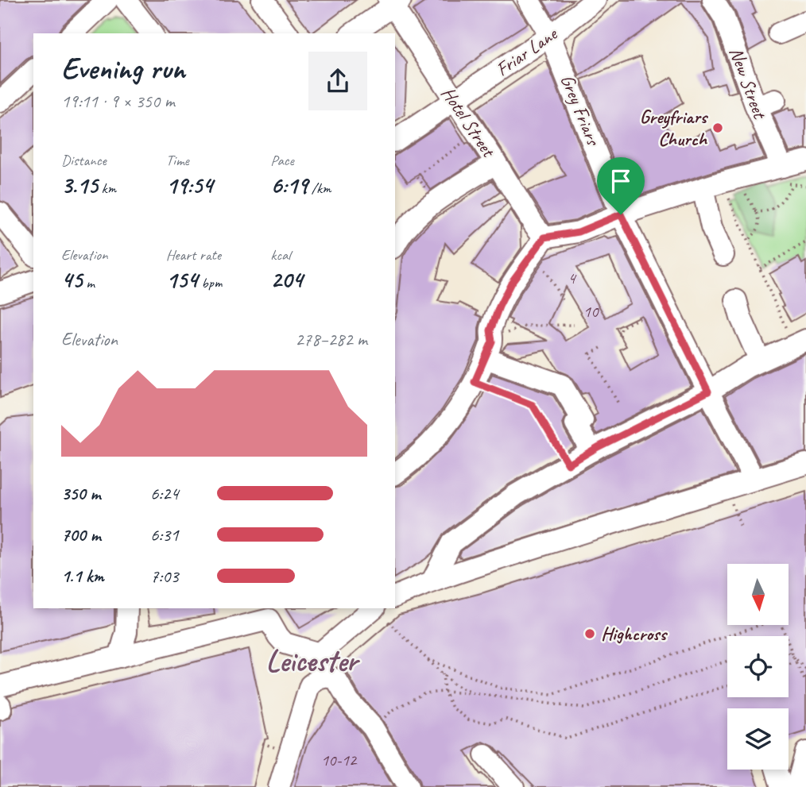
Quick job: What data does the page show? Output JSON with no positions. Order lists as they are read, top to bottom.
{
  "streets": {
    "street": [
      "Friar Lane",
      "New Street",
      "Grey Friars",
      "Hotel Street"
    ]
  },
  "crossings": [
    ["Friar Lane", "Grey Friars"],
    ["Friar Lane", "Hotel Street"]
  ],
  "districts": ["Leicester"],
  "places": ["Greyfriars Church", "Highcross"],
  "house_numbers": ["4", "10", "10-12"],
  "north": "bottom",
  "page": {
    "heading": ["Evening run", "19:11 · 9 × 350 m"],
    "stats": [
      ["Distance", "3.15 km"],
      ["Time", "19:54"],
      ["Pace", "6:19 /km"],
      ["Elevation", "45 m"],
      ["Heart rate", "154 bpm"],
      ["kcal", "204"]
    ],
    "chart": ["Elevation", "278–282 m"],
    "list": [
      {
        "name": "350 m",
        "note": "6:24"
      },
      {
        "name": "700 m",
        "note": "6:31"
      },
      {
        "name": "1.1 km",
        "note": "7:03"
      }
    ]
  }
}
